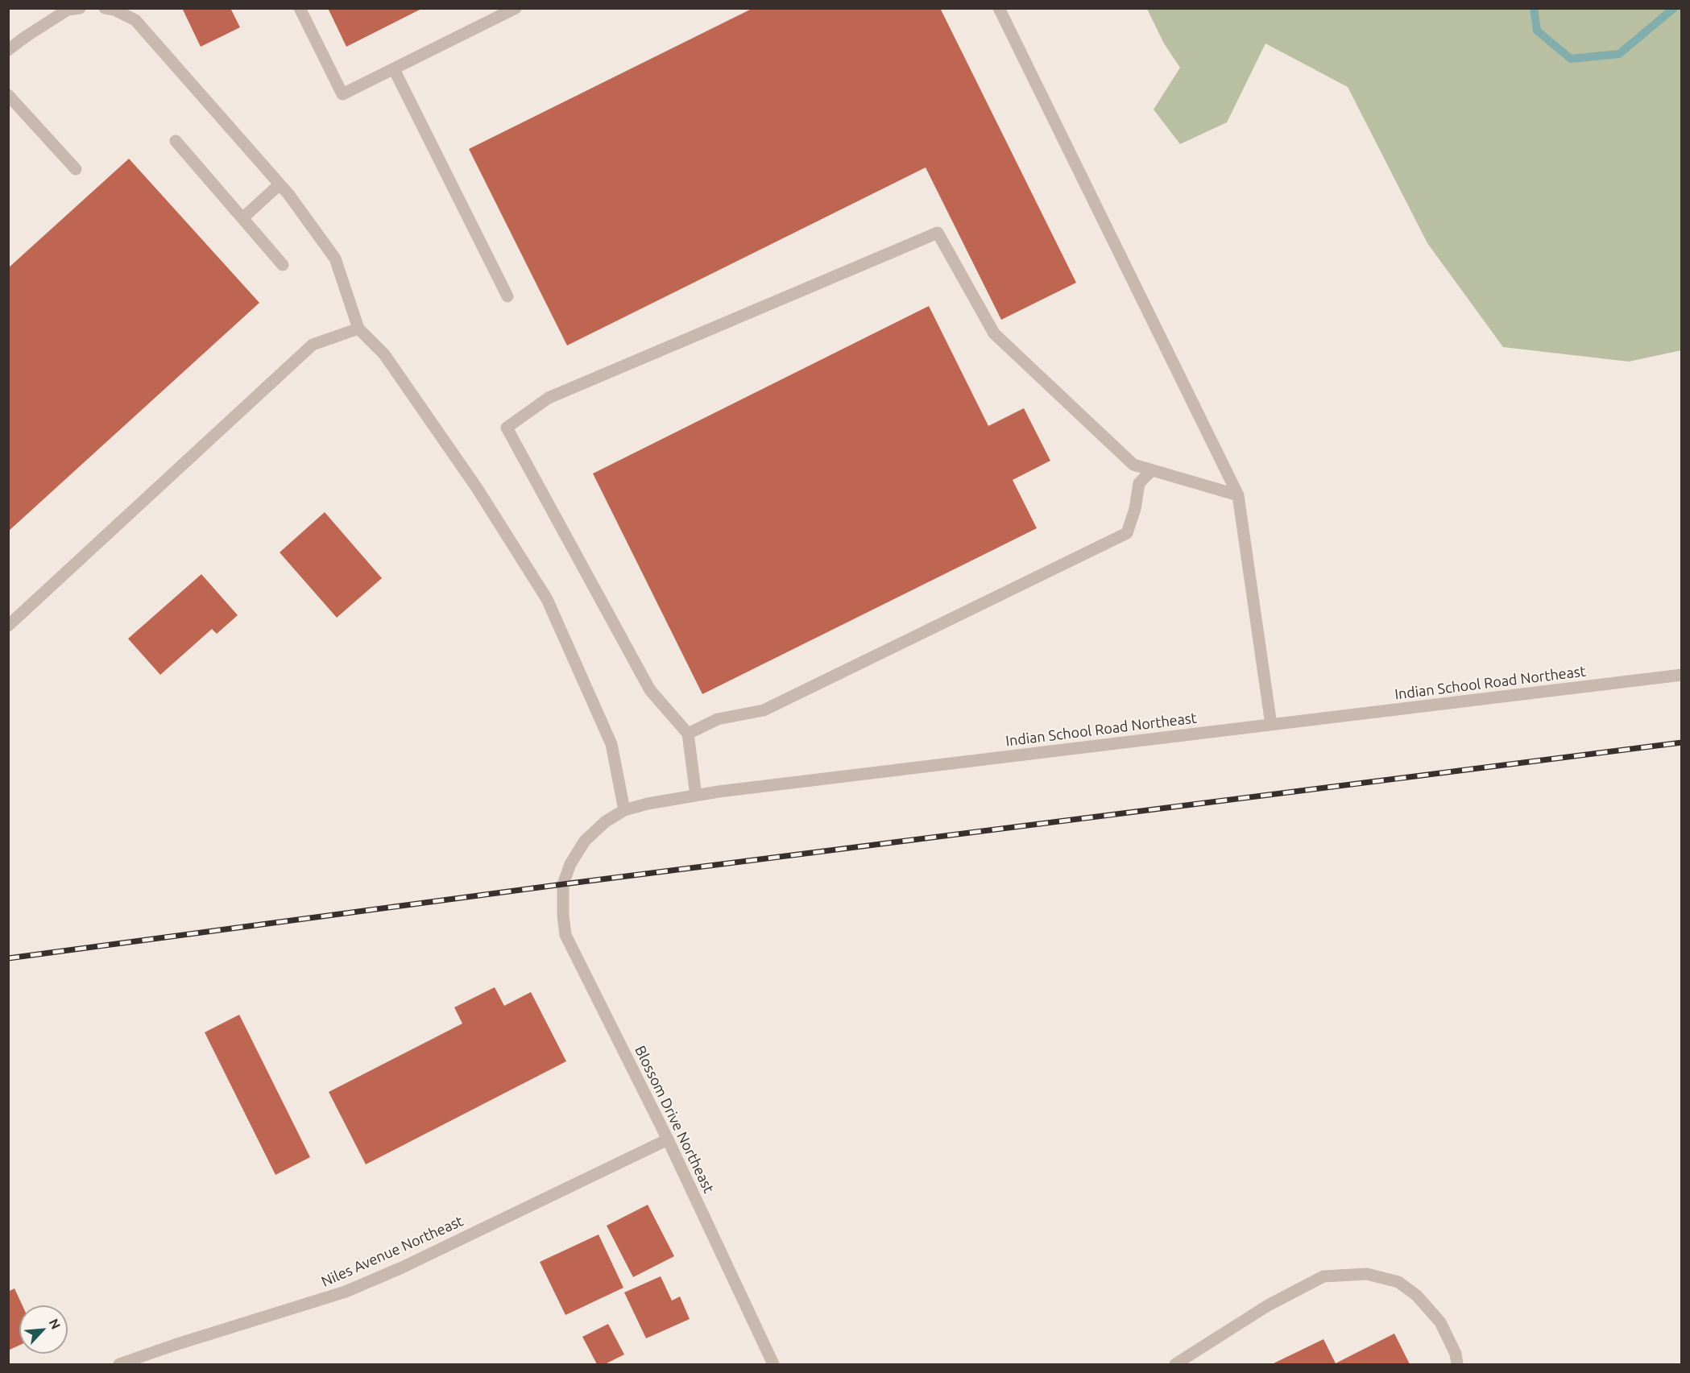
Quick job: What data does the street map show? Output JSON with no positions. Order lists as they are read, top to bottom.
{
  "streets": {
    "street": ["Indian School Road Northeast", "Blossom Drive Northeast", "Niles Avenue Northeast"]
  },
  "crossings": [
    ["Indian School Road Northeast", "Blossom Drive Northeast"],
    ["Blossom Drive Northeast", "Niles Avenue Northeast"]
  ],
  "north": "top right"
}
